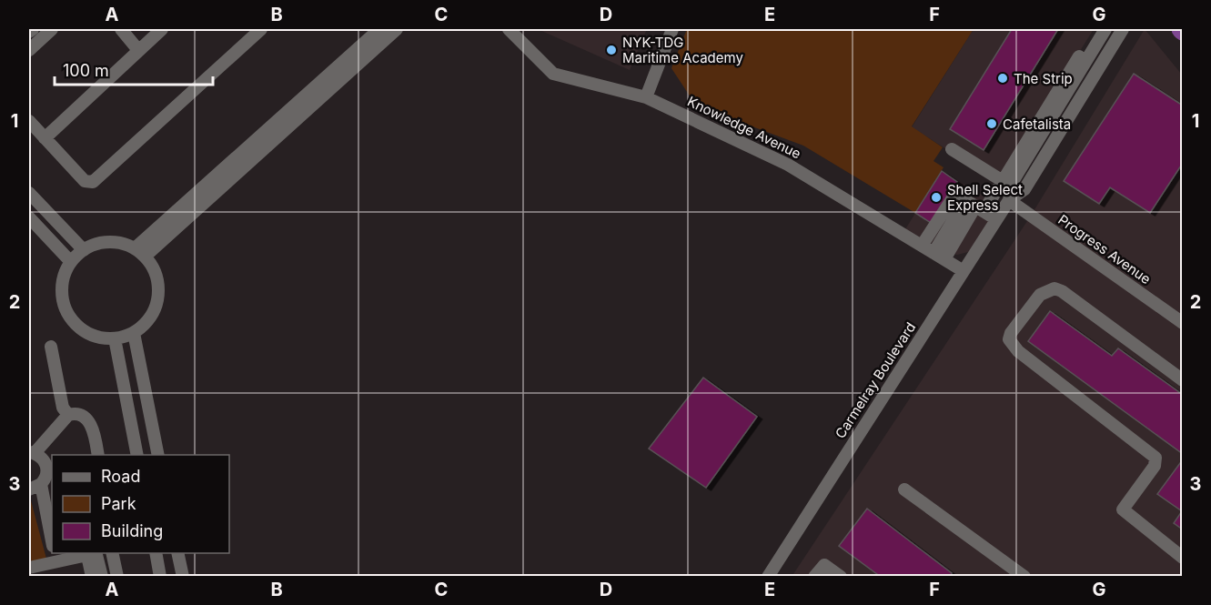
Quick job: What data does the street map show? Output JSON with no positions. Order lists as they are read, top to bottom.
{
  "streets": {
    "street": ["Knowledge Avenue", "Progress Avenue", "Carmelray Boulevard"]
  },
  "crossings": [
    ["Knowledge Avenue", "Carmelray Boulevard"],
    ["Progress Avenue", "Carmelray Boulevard"]
  ],
  "places": [
    "NYK-TDG Maritime Academy",
    "The Strip",
    "Cafetalista",
    "Shell Select Express"
  ],
  "legend": ["Road", "Park", "Building"],
  "scale_bar": "100 m",
  "grid": {
    "columns": [
      "A",
      "B",
      "C",
      "D",
      "E",
      "F",
      "G"
    ],
    "rows": ["1", "2", "3"]
  }
}
